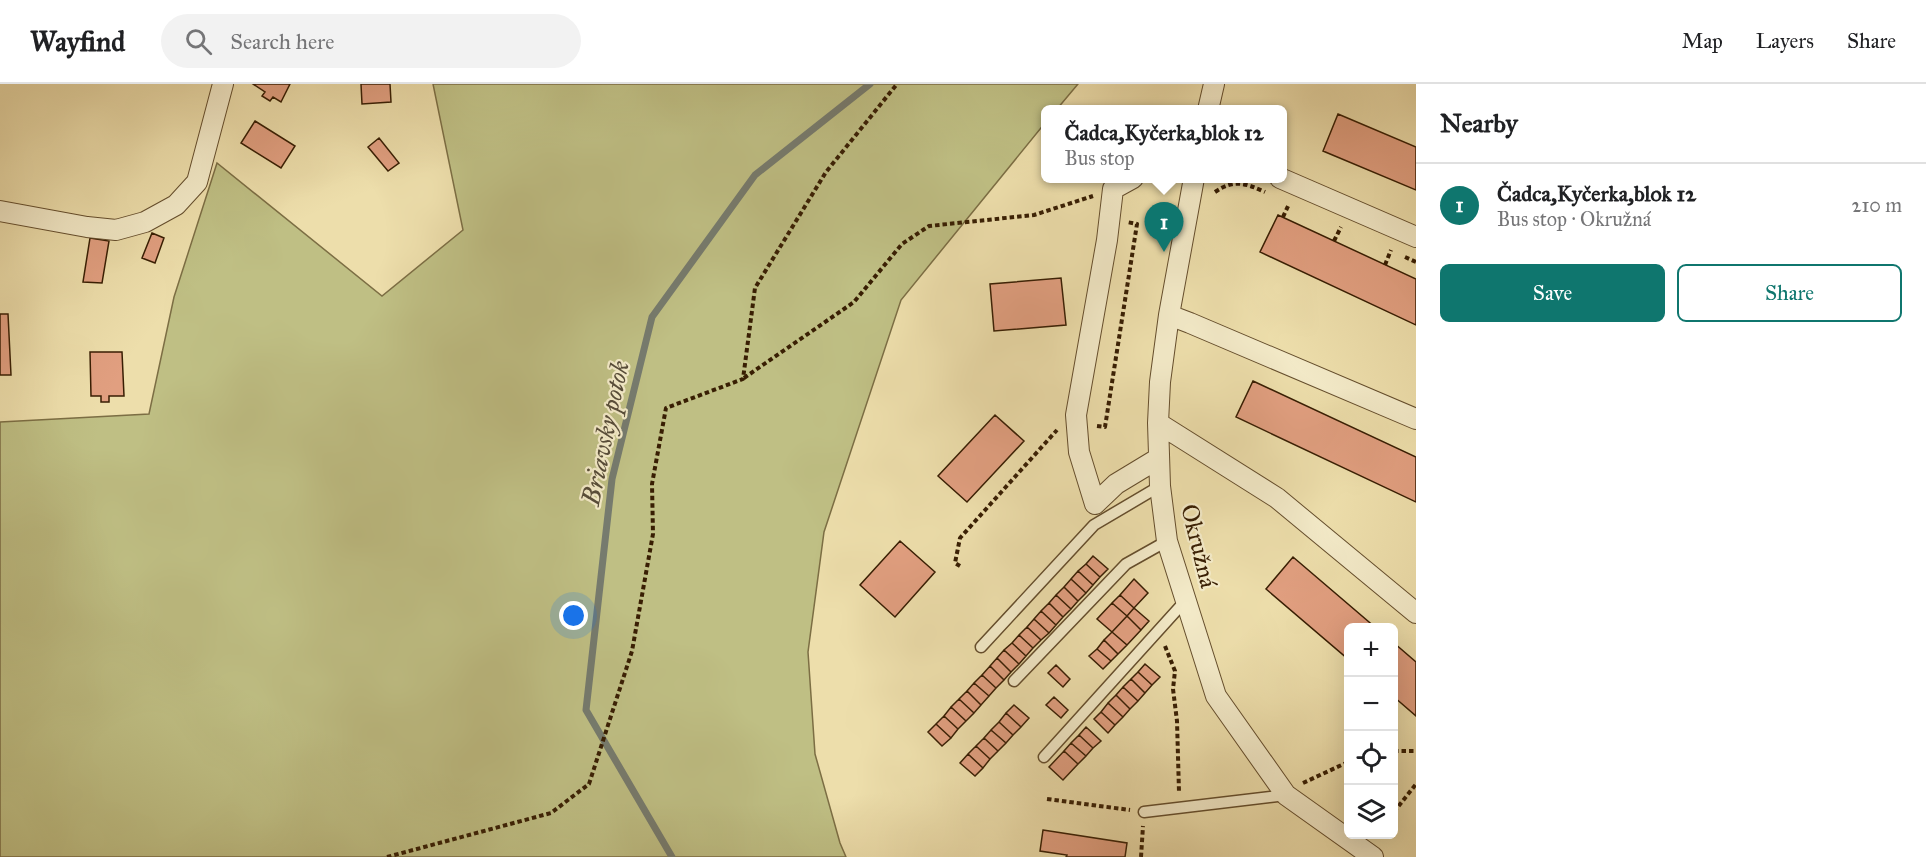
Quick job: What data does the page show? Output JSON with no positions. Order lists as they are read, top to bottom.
{
  "streets": {
    "street": ["Okružná"]
  },
  "water": ["Briavsky potok"],
  "page": {
    "header": "Wayfind",
    "search": "Search here",
    "nav": ["Map", "Layers", "Share"],
    "heading": "Nearby",
    "popup": ["Čadca,Kyčerka,blok 12", "Bus stop"],
    "list": [
      {
        "mark": "1",
        "name": "Čadca,Kyčerka,blok 12",
        "note": "Bus stop · Okružná",
        "value": "210 m"
      }
    ],
    "pins": "1",
    "buttons": ["Save", "Share"],
    "map_buttons": ["+", "−"]
  }
}
